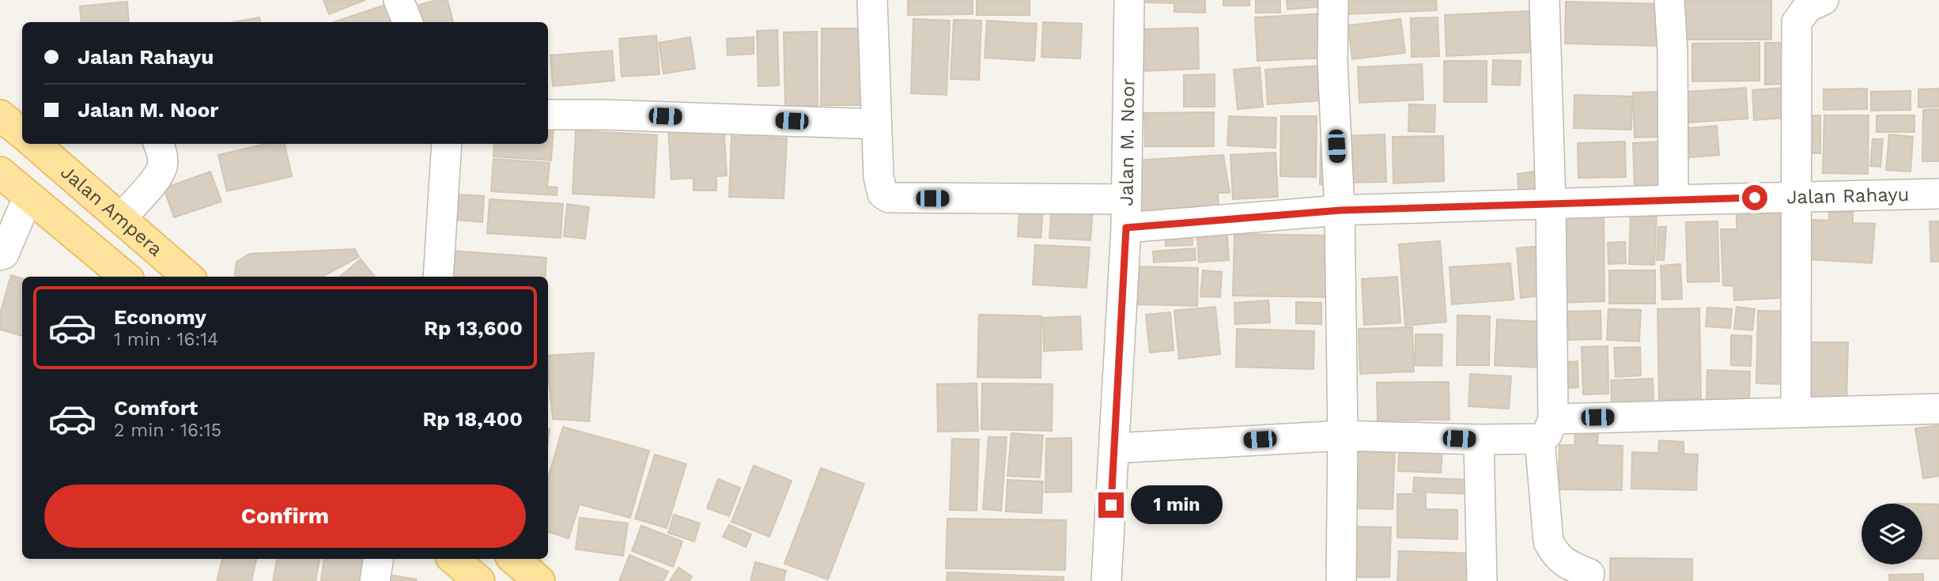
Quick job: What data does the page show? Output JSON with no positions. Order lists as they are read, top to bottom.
{
  "streets": {
    "main road": ["Jalan Ampera"],
    "street": ["Jalan M. Noor", "Jalan Rahayu"]
  },
  "crossings": [
    ["Jalan M. Noor", "Jalan Rahayu"]
  ],
  "page": {
    "banner": ["Jalan Rahayu", "Jalan M. Noor"],
    "list": [
      {
        "name": "Economy",
        "note": "1 min · 16:14",
        "value": "Rp 13,600"
      },
      {
        "name": "Comfort",
        "note": "2 min · 16:15",
        "value": "Rp 18,400"
      }
    ],
    "buttons": "Confirm",
    "bubble": "1 min"
  }
}
